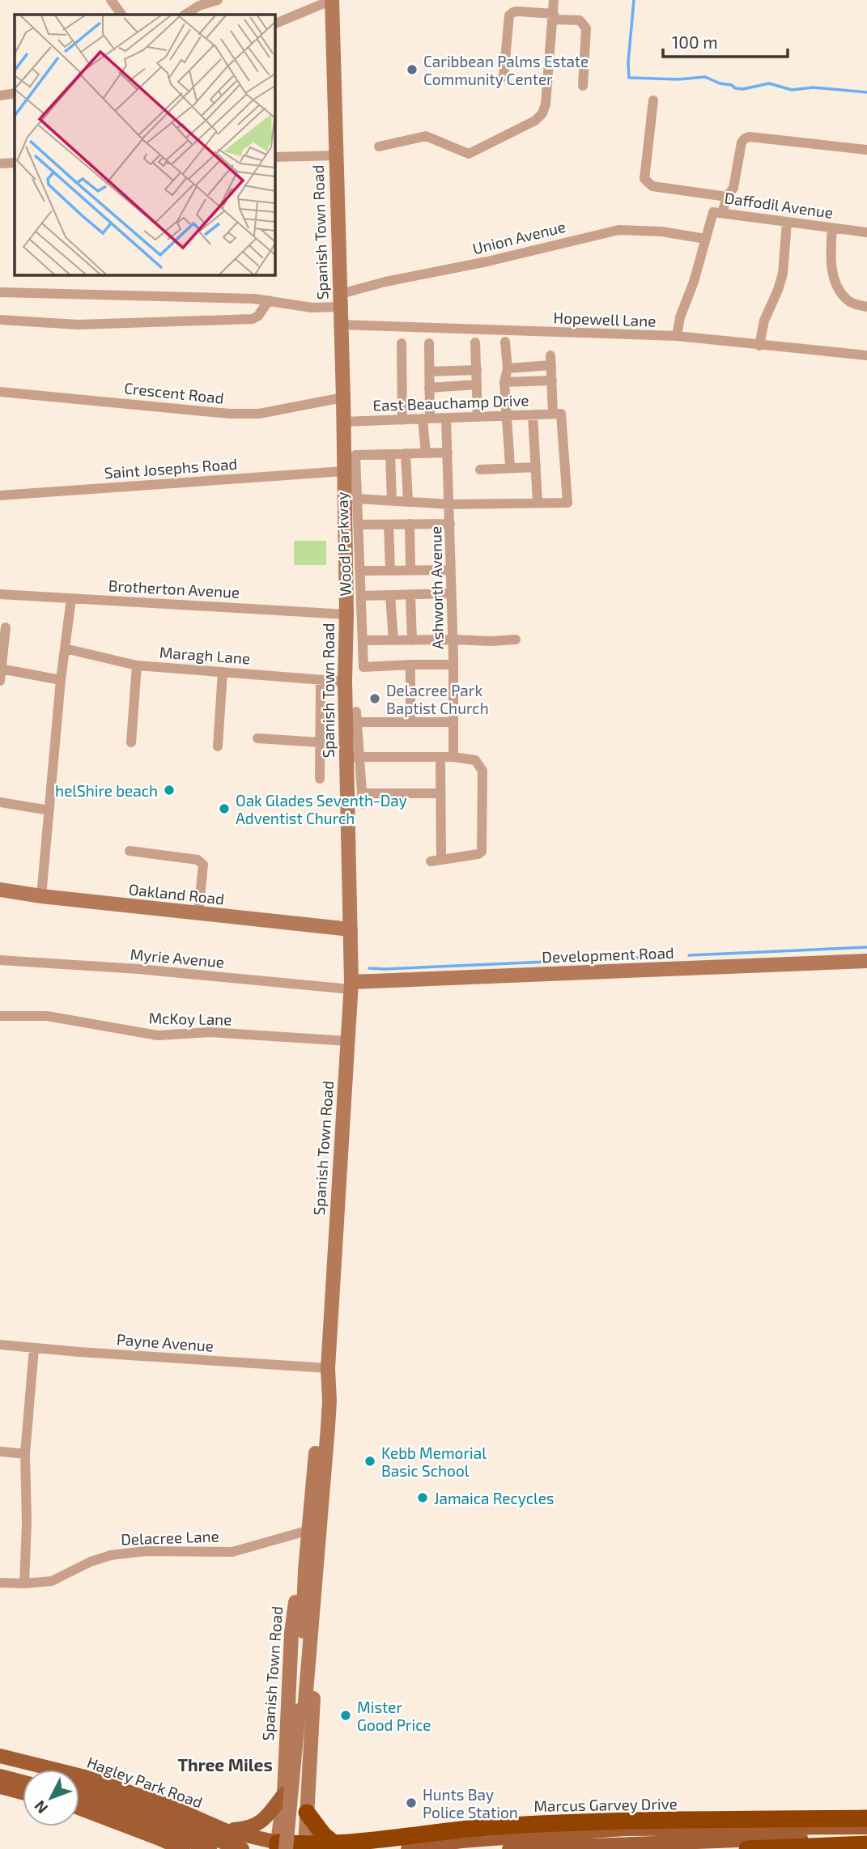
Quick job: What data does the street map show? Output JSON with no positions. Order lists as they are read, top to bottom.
{
  "streets": {
    "highway": ["Marcus Garvey Drive"],
    "main road": [
      "Spanish Town Road",
      "Oakland Road",
      "Development Road",
      "Hagley Park Road"
    ],
    "street": [
      "Daffodil Avenue",
      "Union Avenue",
      "Hopewell Lane",
      "Crescent Road",
      "East Beauchamp Drive",
      "Saint Josephs Road",
      "Wood Parkway",
      "Ashworth Avenue",
      "Brotherton Avenue",
      "Maragh Lane",
      "Myrie Avenue",
      "McKoy Lane",
      "Payne Avenue",
      "Delacree Lane"
    ]
  },
  "crossings": [
    ["Daffodil Avenue", "Union Avenue"],
    ["Daffodil Avenue", "Hopewell Lane"],
    ["Spanish Town Road", "Union Avenue"],
    ["Spanish Town Road", "Hopewell Lane"],
    ["Spanish Town Road", "Crescent Road"],
    ["Spanish Town Road", "East Beauchamp Drive"],
    ["Spanish Town Road", "Saint Josephs Road"],
    ["Spanish Town Road", "Brotherton Avenue"],
    ["Spanish Town Road", "Maragh Lane"],
    ["Spanish Town Road", "Oakland Road"],
    ["Spanish Town Road", "Development Road"],
    ["Spanish Town Road", "Myrie Avenue"],
    ["Spanish Town Road", "McKoy Lane"],
    ["Spanish Town Road", "Payne Avenue"],
    ["Spanish Town Road", "Delacree Lane"],
    ["Spanish Town Road", "Hagley Park Road"],
    ["Spanish Town Road", "Marcus Garvey Drive"],
    ["East Beauchamp Drive", "Ashworth Avenue"],
    ["Development Road", "Myrie Avenue"],
    ["Hagley Park Road", "Marcus Garvey Drive"]
  ],
  "districts": ["Three Miles"],
  "places": [
    "Caribbean Palms Estate Community Center",
    "Delacree Park Baptist Church",
    "helShire beach",
    "Oak Glades Seventh-Day Adventist Church",
    "Kebb Memorial Basic School",
    "Jamaica Recycles",
    "Mister Good Price",
    "Hunts Bay Police Station"
  ],
  "scale_bar": "100 m",
  "north": "bottom left"
}
